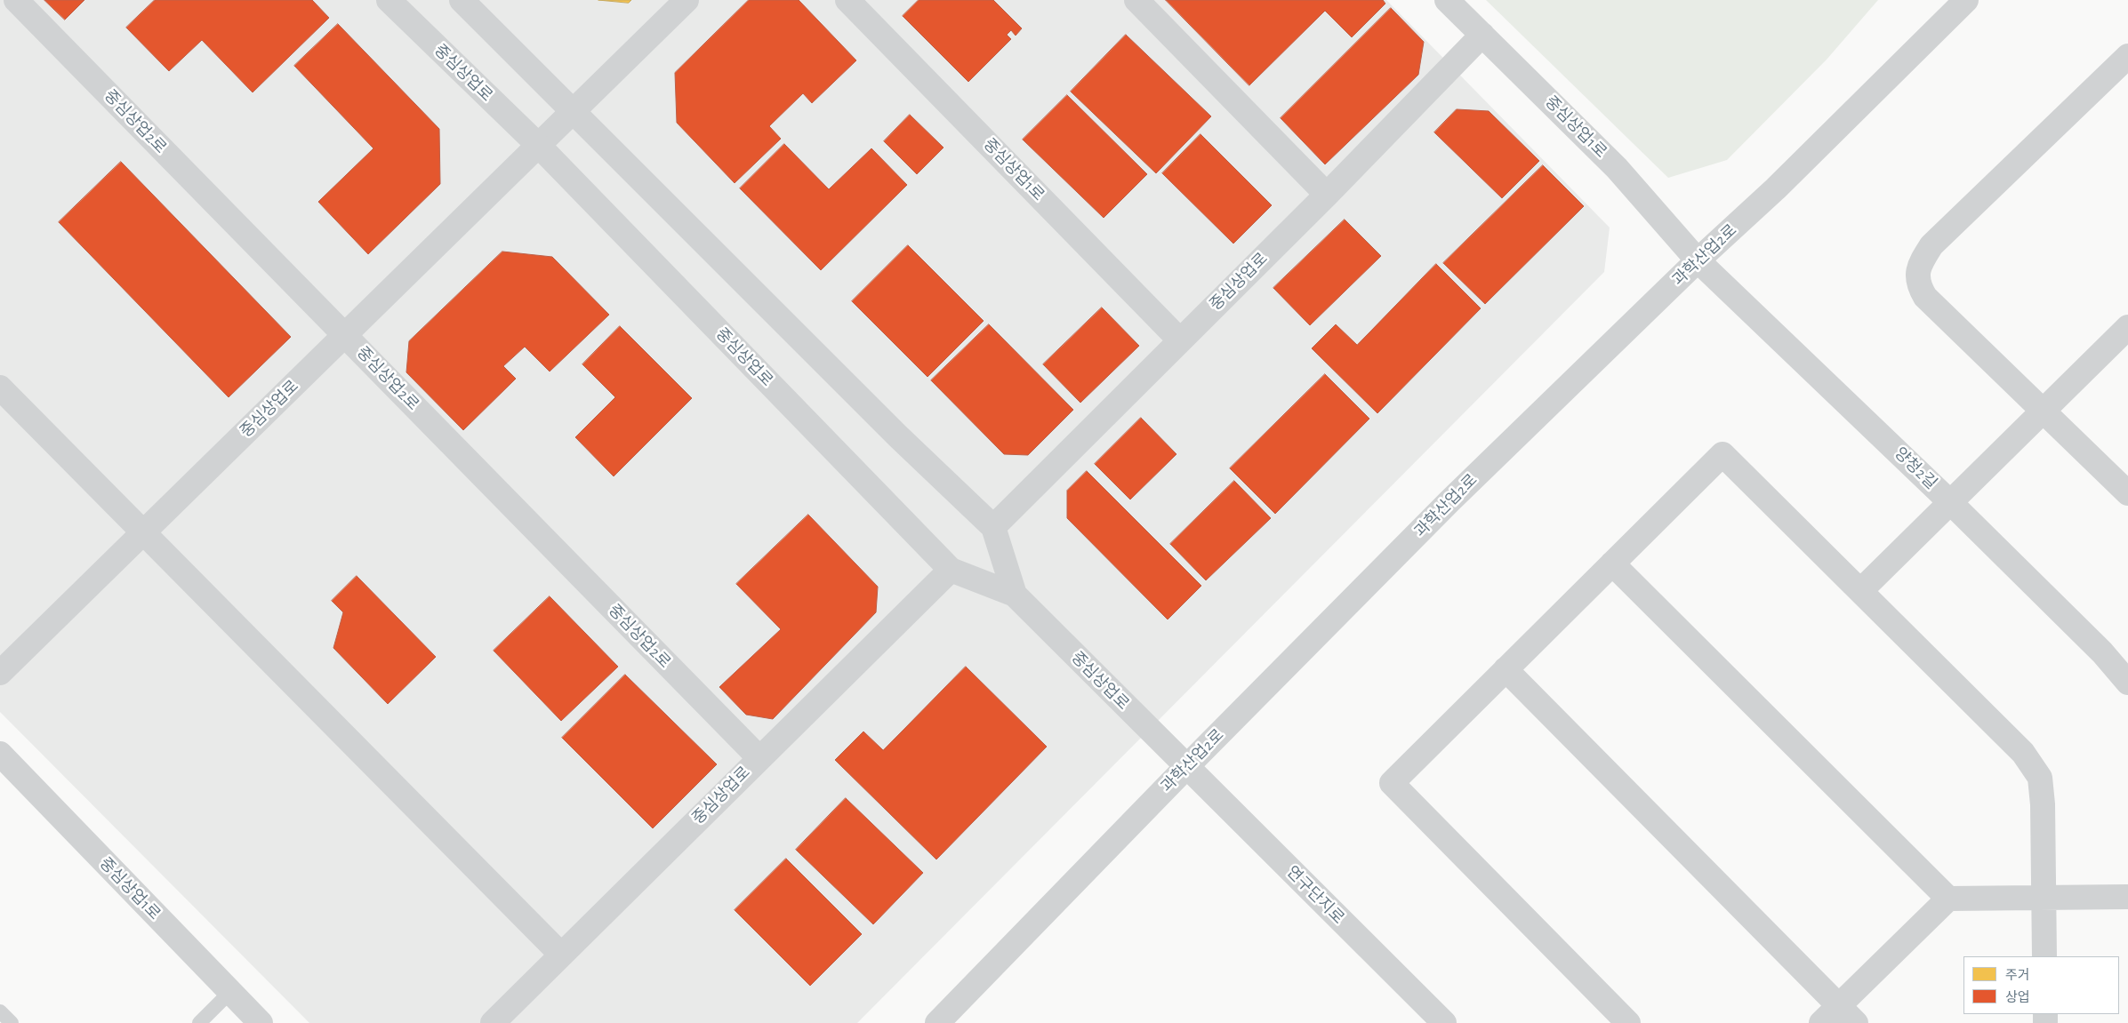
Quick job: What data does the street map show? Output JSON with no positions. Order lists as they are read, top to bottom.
{
  "streets": {
    "street": [
      "중심상업로",
      "중심상업2로",
      "중심상업1로",
      "과학산업2로",
      "양청2길",
      "연구단지로"
    ]
  },
  "crossings": [
    ["중심상업로", "중심상업2로"],
    ["중심상업로", "중심상업1로"],
    ["중심상업로", "과학산업2로"],
    ["중심상업로", "연구단지로"],
    ["중심상업1로", "과학산업2로"],
    ["중심상업1로", "양청2길"],
    ["과학산업2로", "양청2길"],
    ["과학산업2로", "연구단지로"]
  ],
  "legend": ["주거", "상업"]
}
